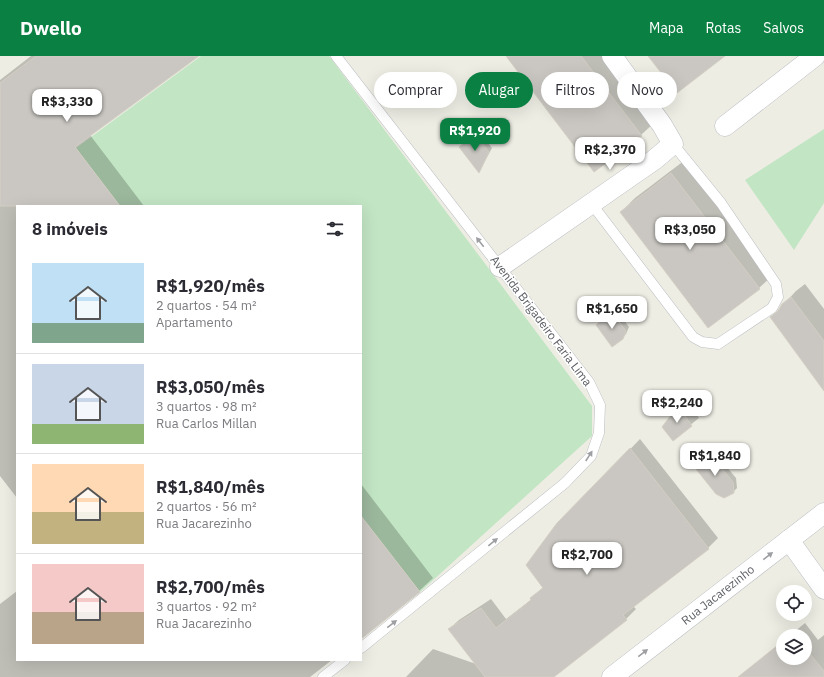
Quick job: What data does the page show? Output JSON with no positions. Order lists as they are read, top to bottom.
{
  "streets": {
    "street": ["Rua Jacarezinho"],
    "lane": ["Avenida Brigadeiro Faria Lima"]
  },
  "one_way": ["Rua Jacarezinho"],
  "page": {
    "header": "Dwello",
    "nav": ["Mapa", "Rotas", "Salvos"],
    "chip": [
      "Comprar",
      "Alugar",
      "Filtros",
      "Novo"
    ],
    "price": [
      "R$3,330",
      "R$1,920",
      "R$2,370",
      "R$3,050",
      "R$1,650",
      "R$2,240",
      "R$1,840",
      "R$2,700"
    ],
    "heading": "8 imóveis",
    "list": [
      {
        "name": "R$1,920/mês",
        "note": "2 quartos · 54 m² · Apartamento"
      },
      {
        "name": "R$3,050/mês",
        "note": "3 quartos · 98 m² · Rua Carlos Millan"
      },
      {
        "name": "R$1,840/mês",
        "note": "2 quartos · 56 m² · Rua Jacarezinho"
      },
      {
        "name": "R$2,700/mês",
        "note": "3 quartos · 92 m² · Rua Jacarezinho"
      }
    ]
  }
}
